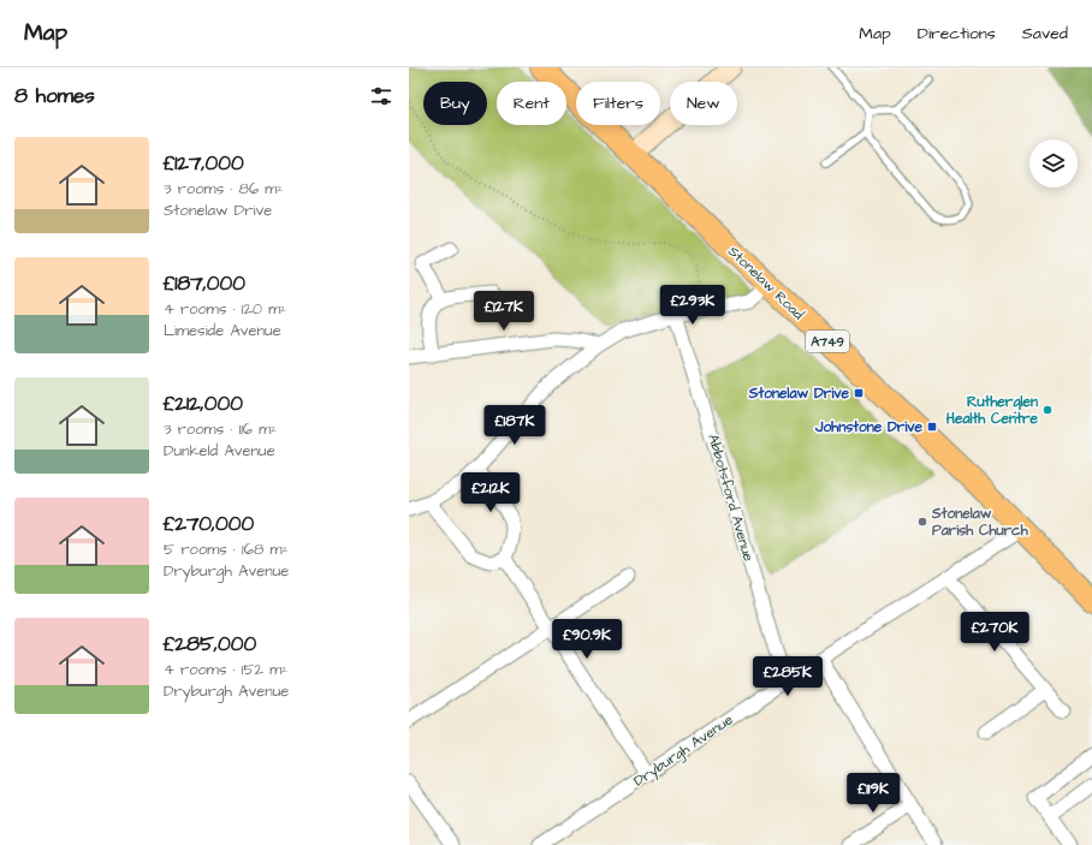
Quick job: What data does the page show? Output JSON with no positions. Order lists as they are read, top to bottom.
{
  "streets": {
    "main road": ["Stonelaw Road", "A749"],
    "street": ["Abbotsford Avenue", "Dryburgh Avenue"]
  },
  "crossings": [
    ["Stonelaw Road", "Dryburgh Avenue"],
    ["Abbotsford Avenue", "Dryburgh Avenue"]
  ],
  "places": {
    "transit": ["Stonelaw Drive", "Johnstone Drive"],
    "other": ["Rutherglen Health Centre", "Stonelaw Parish Church"]
  },
  "page": {
    "header": "Map",
    "nav": ["Map", "Directions", "Saved"],
    "heading": "8 homes",
    "chip": [
      "Buy",
      "Rent",
      "Filters",
      "New"
    ],
    "list": [
      {
        "name": "£127,000",
        "note": "3 rooms · 86 m² · Stonelaw Drive"
      },
      {
        "name": "£187,000",
        "note": "4 rooms · 120 m² · Limeside Avenue"
      },
      {
        "name": "£212,000",
        "note": "3 rooms · 116 m² · Dunkeld Avenue"
      },
      {
        "name": "£270,000",
        "note": "5 rooms · 168 m² · Dryburgh Avenue"
      },
      {
        "name": "£285,000",
        "note": "4 rooms · 152 m² · Dryburgh Avenue"
      }
    ],
    "price": [
      "£293K",
      "£127K",
      "£187K",
      "£212K",
      "£270K",
      "£90.9K",
      "£285K",
      "£119K"
    ]
  }
}
